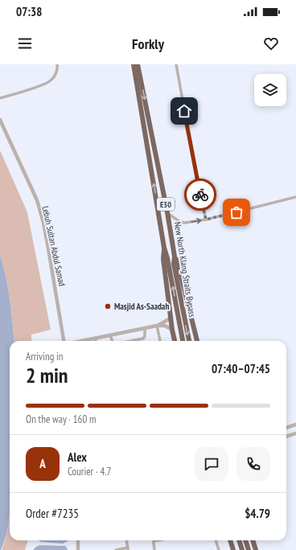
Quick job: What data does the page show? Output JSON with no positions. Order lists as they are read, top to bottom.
{
  "streets": {
    "highway": ["E30", "New North Klang Straits Bypass"],
    "street": ["Lebuh Sultan Abdul Samad"]
  },
  "places": ["Masjid As-Saadah"],
  "page": {
    "status": "07:38",
    "header": "Forkly",
    "heading": ["2 min", "Arriving in", "07:40–07:45"],
    "panel": [
      "Alex",
      "Courier · 4.7",
      "Order #7235",
      "$4.79"
    ],
    "bar": "On the way · 160 m",
    "round": "A"
  }
}
